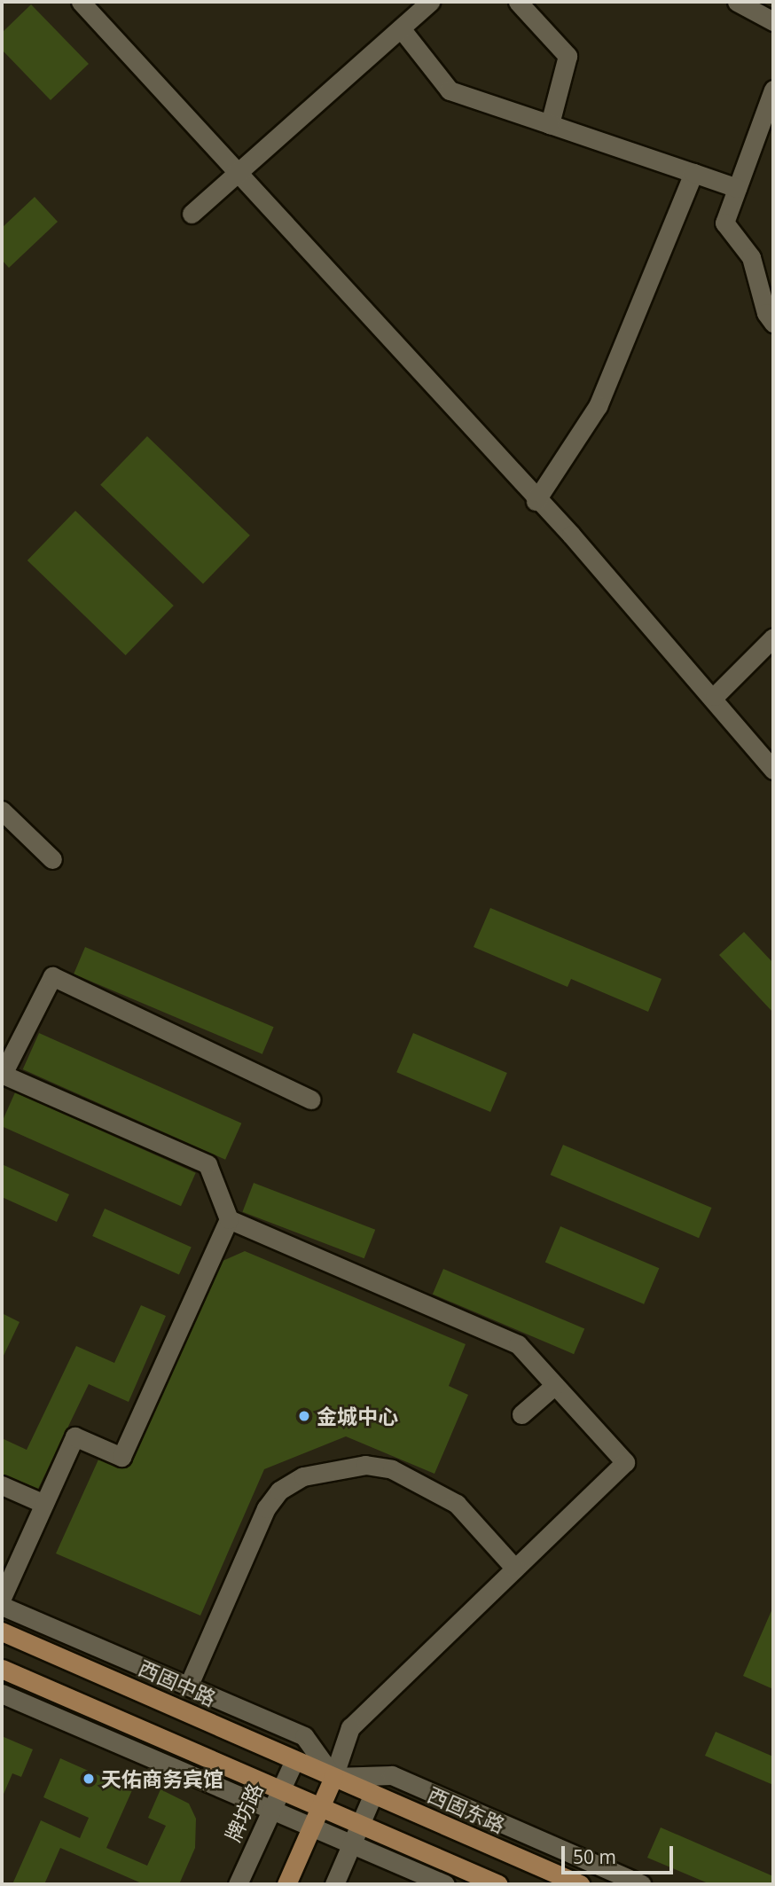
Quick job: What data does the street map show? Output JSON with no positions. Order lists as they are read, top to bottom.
{
  "streets": {
    "main road": ["西固中路", "西固东路"],
    "street": ["牌坊路"]
  },
  "crossings": [
    ["西固中路", "西固东路"],
    ["西固中路", "牌坊路"]
  ],
  "places": ["金城中心", "天佑商务宾馆"],
  "scale_bar": "50 m"
}
